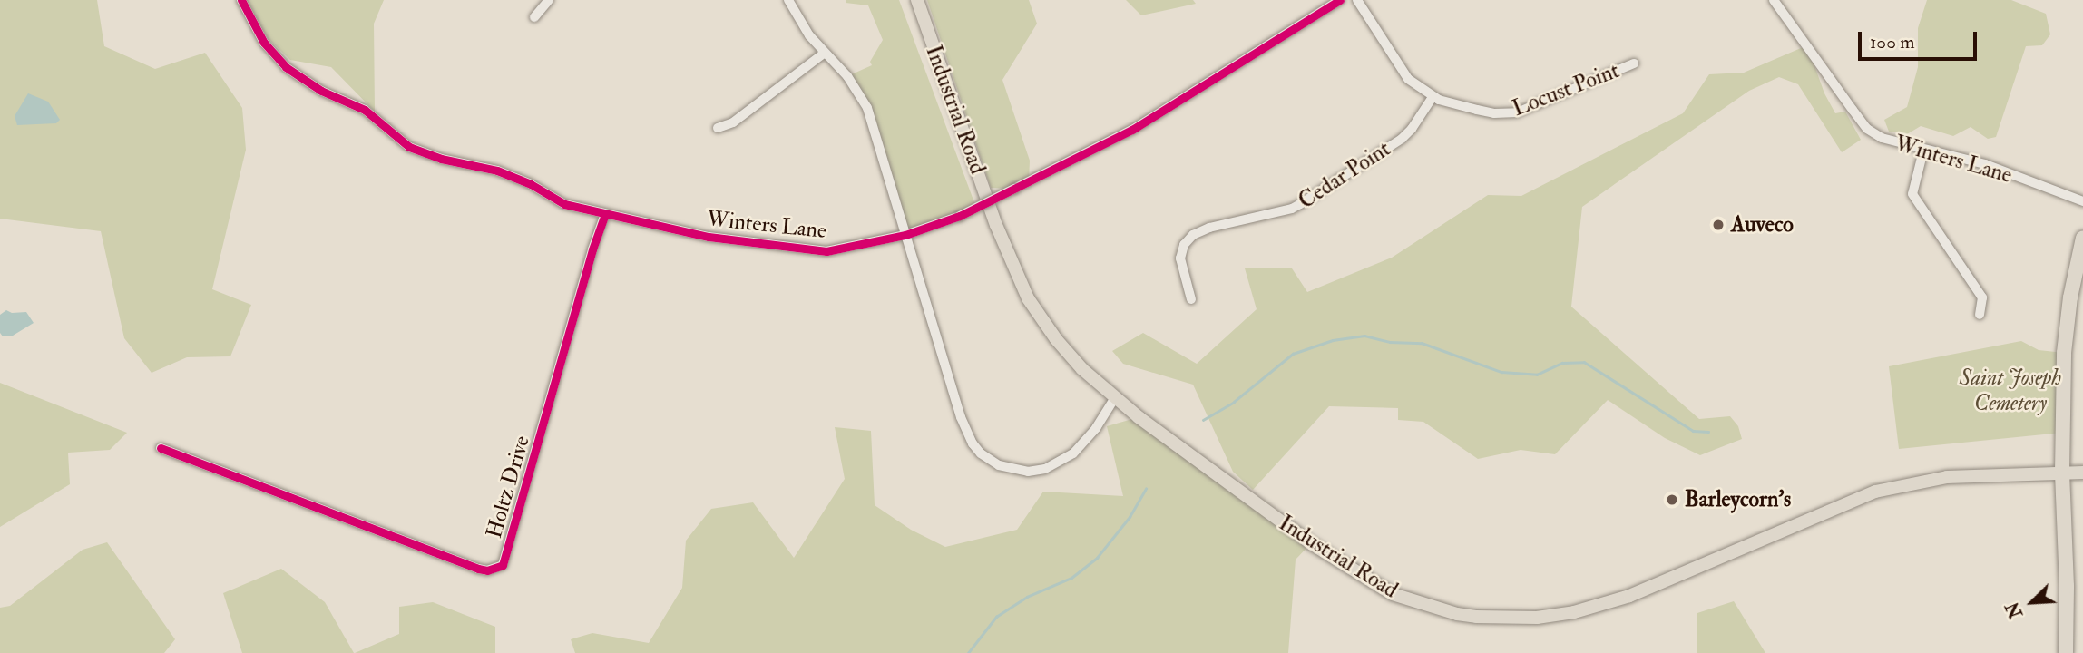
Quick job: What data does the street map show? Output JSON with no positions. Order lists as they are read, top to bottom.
{
  "streets": {
    "main road": ["Industrial Road"],
    "street": [
      "Locust Point",
      "Winters Lane",
      "Cedar Point",
      "Holtz Drive"
    ]
  },
  "crossings": [
    ["Locust Point", "Cedar Point"],
    ["Winters Lane", "Holtz Drive"]
  ],
  "parks": ["Saint Joseph Cemetery"],
  "places": ["Auveco", "Barleycorn’s"],
  "scale_bar": "100 m",
  "north": "bottom left"
}
